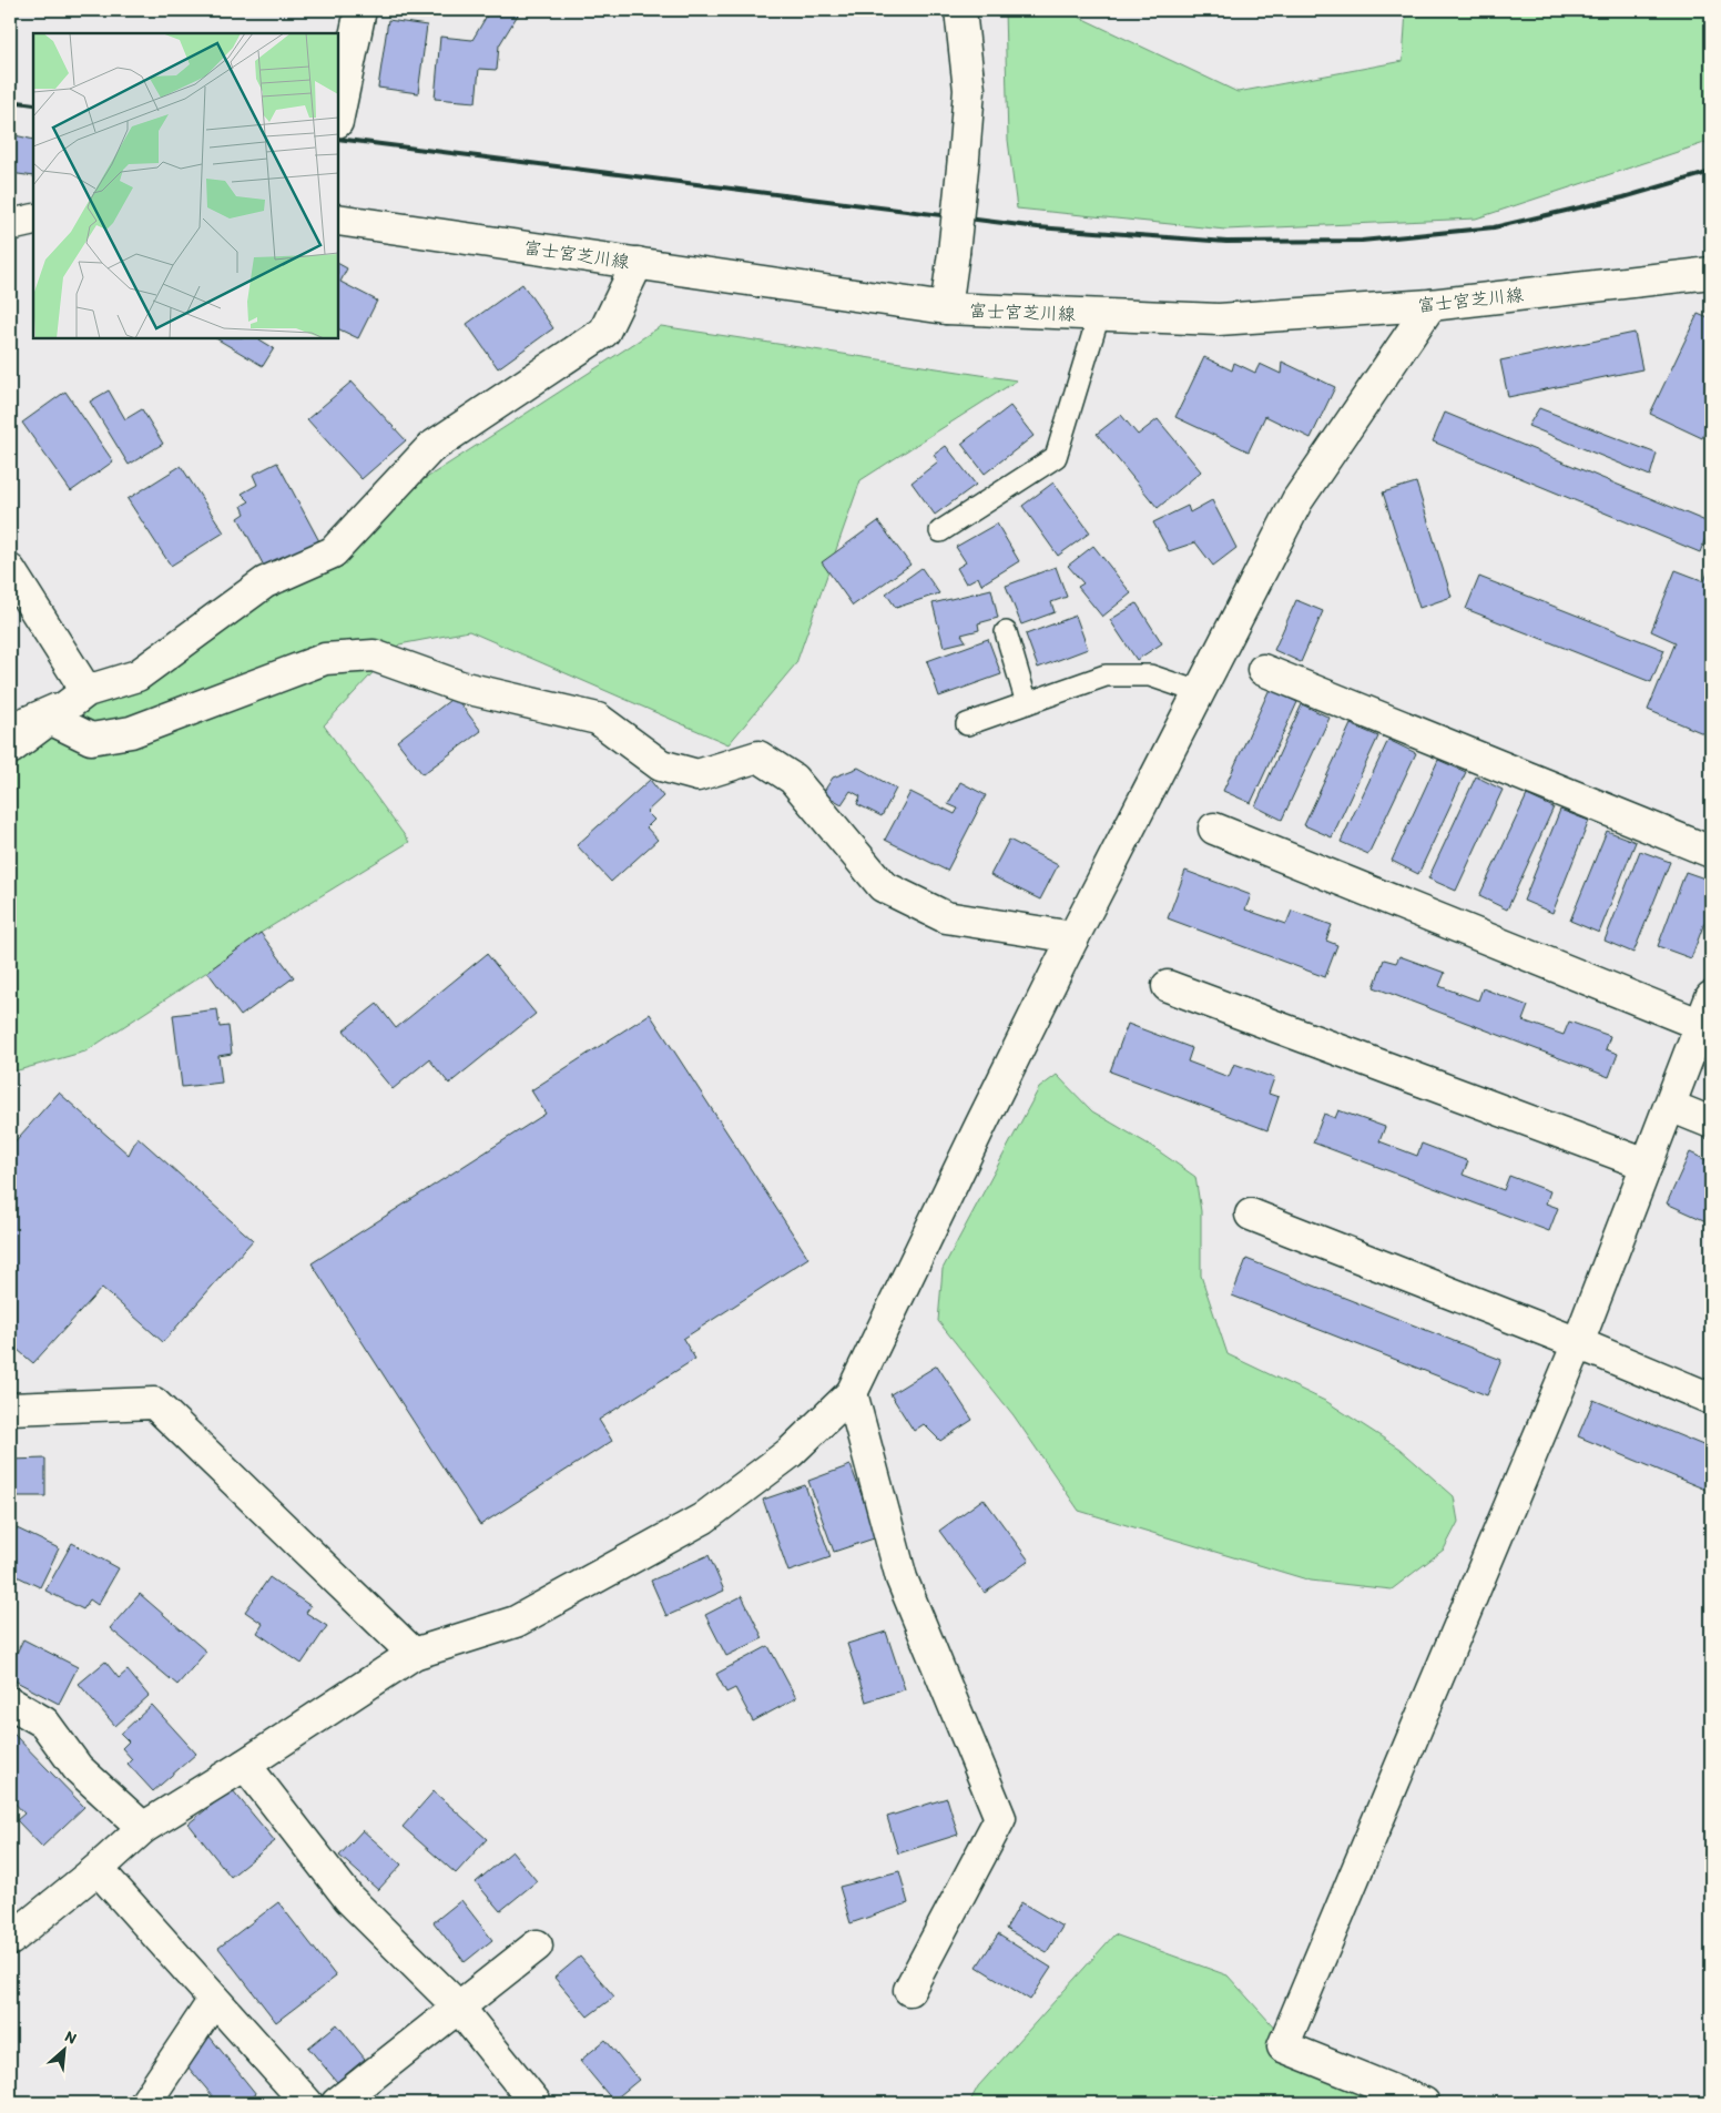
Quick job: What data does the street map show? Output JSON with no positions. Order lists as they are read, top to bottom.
{
  "streets": {
    "street": ["富士宮芝川線"]
  },
  "north": "top right"
}
